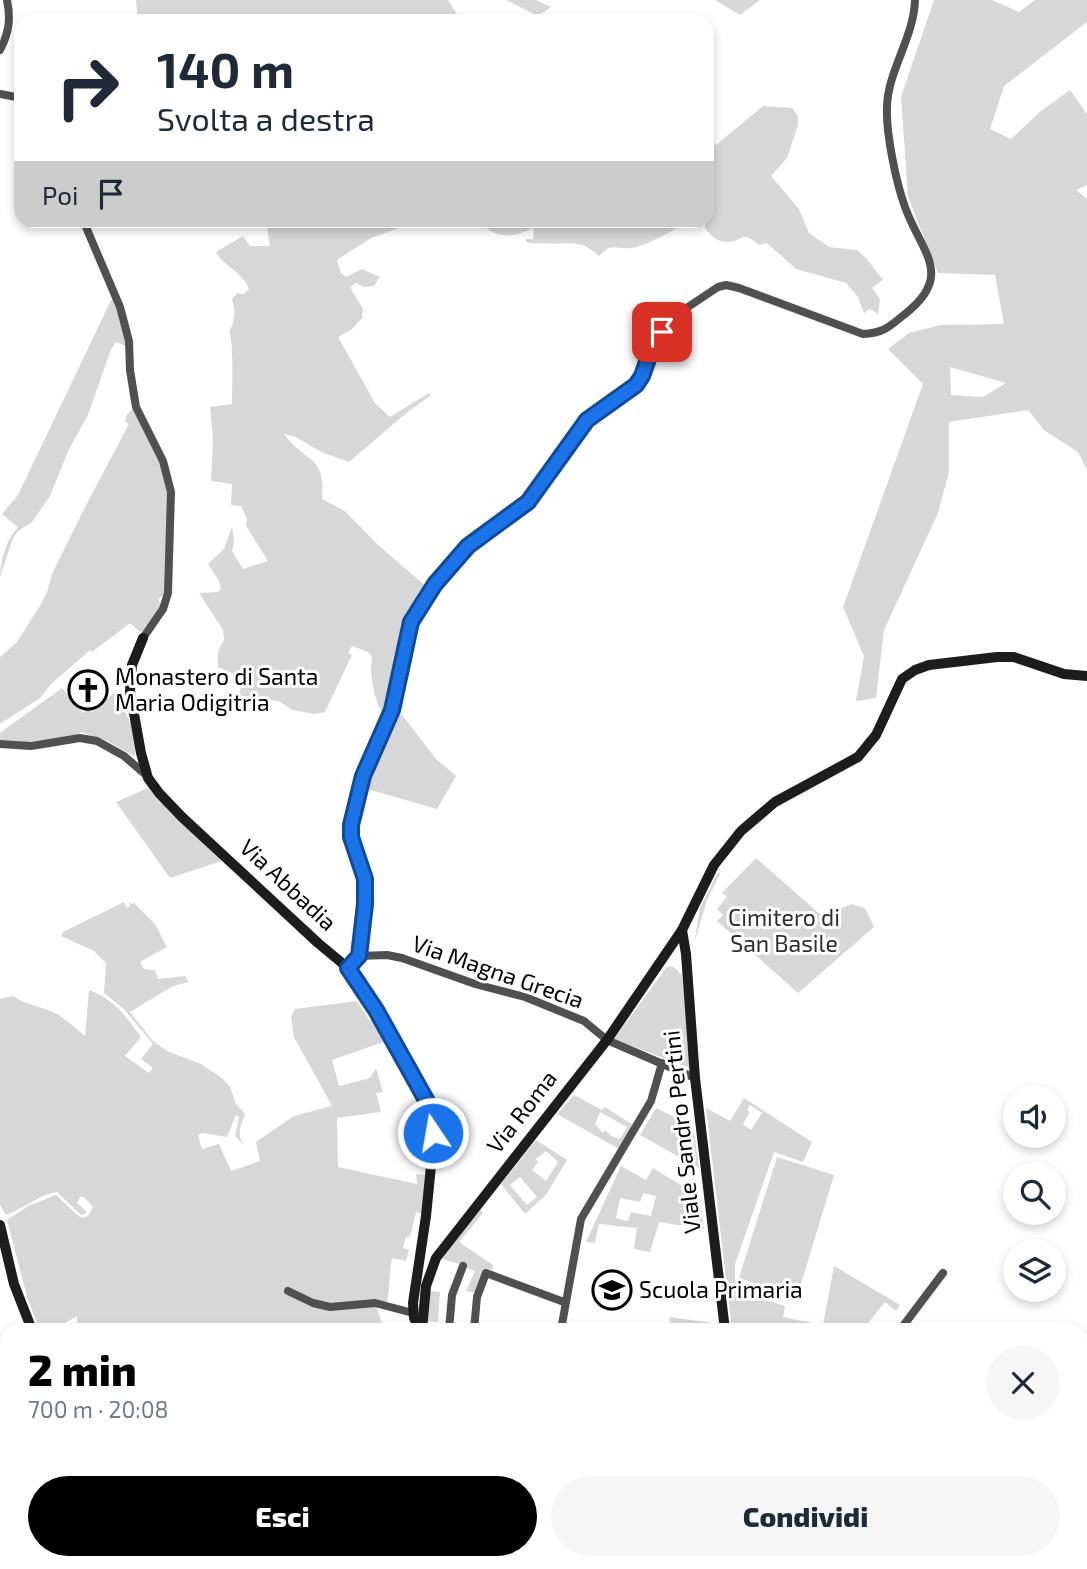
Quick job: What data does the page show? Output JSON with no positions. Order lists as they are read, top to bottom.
{
  "streets": {
    "street": [
      "Via Abbadia",
      "Via Magna Grecia",
      "Via Roma",
      "Viale Sandro Pertini"
    ]
  },
  "crossings": [
    ["Via Magna Grecia", "Via Roma"],
    ["Via Magna Grecia", "Viale Sandro Pertini"],
    ["Via Roma", "Viale Sandro Pertini"]
  ],
  "parks": ["Cimitero di San Basile"],
  "places": {
    "church": ["Monastero di Santa Maria Odigitria"],
    "school or university": ["Scuola Primaria"]
  },
  "page": {
    "turn": ["140 m", "Svolta a destra"],
    "then": "Poi",
    "heading": ["2 min", "700 m · 20:08"],
    "buttons": ["Esci", "Condividi"]
  }
}
